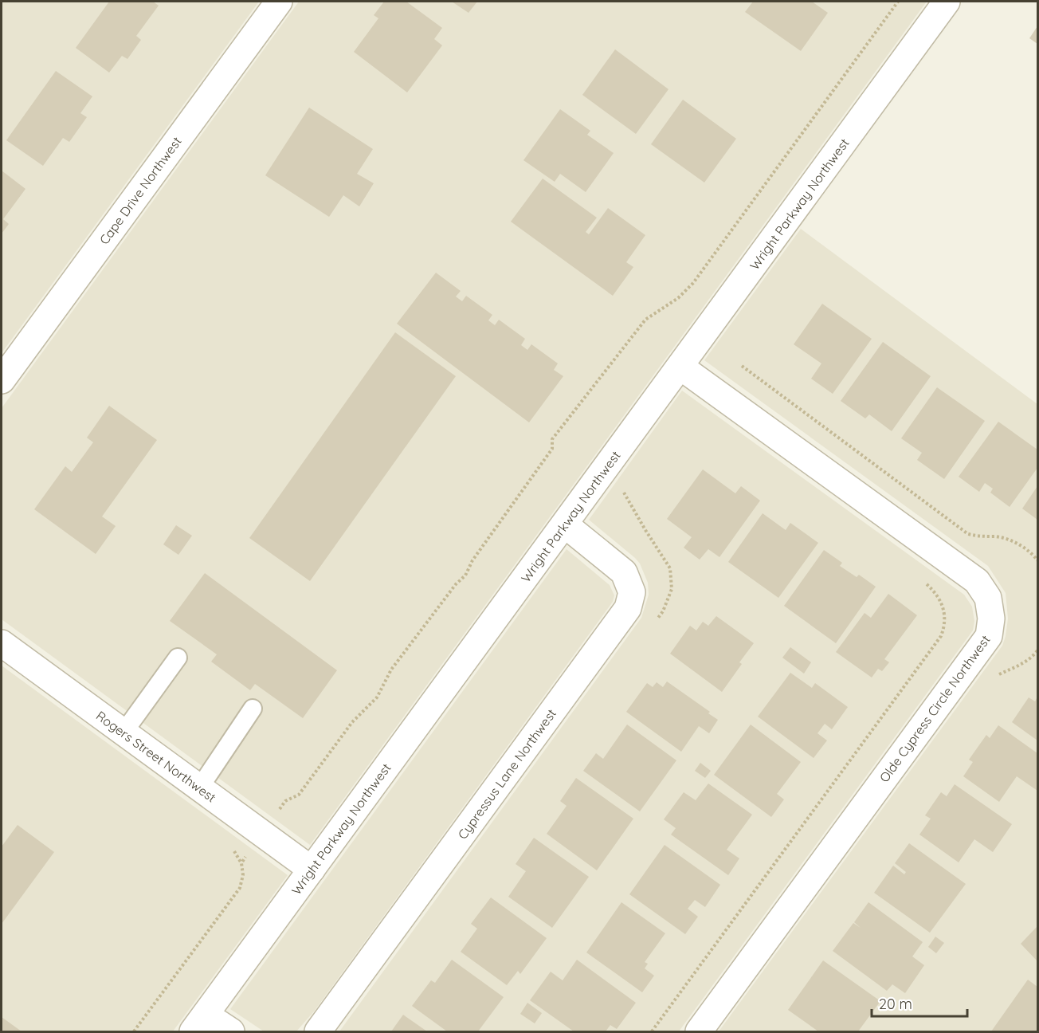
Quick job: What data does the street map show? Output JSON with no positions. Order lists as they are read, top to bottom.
{
  "streets": {
    "street": [
      "Cape Drive Northwest",
      "Wright Parkway Northwest",
      "Olde Cypress Circle Northwest",
      "Rogers Street Northwest",
      "Cypressus Lane Northwest"
    ]
  },
  "crossings": [
    ["Wright Parkway Northwest", "Olde Cypress Circle Northwest"],
    ["Wright Parkway Northwest", "Rogers Street Northwest"],
    ["Wright Parkway Northwest", "Cypressus Lane Northwest"]
  ],
  "scale_bar": "20 m"
}
